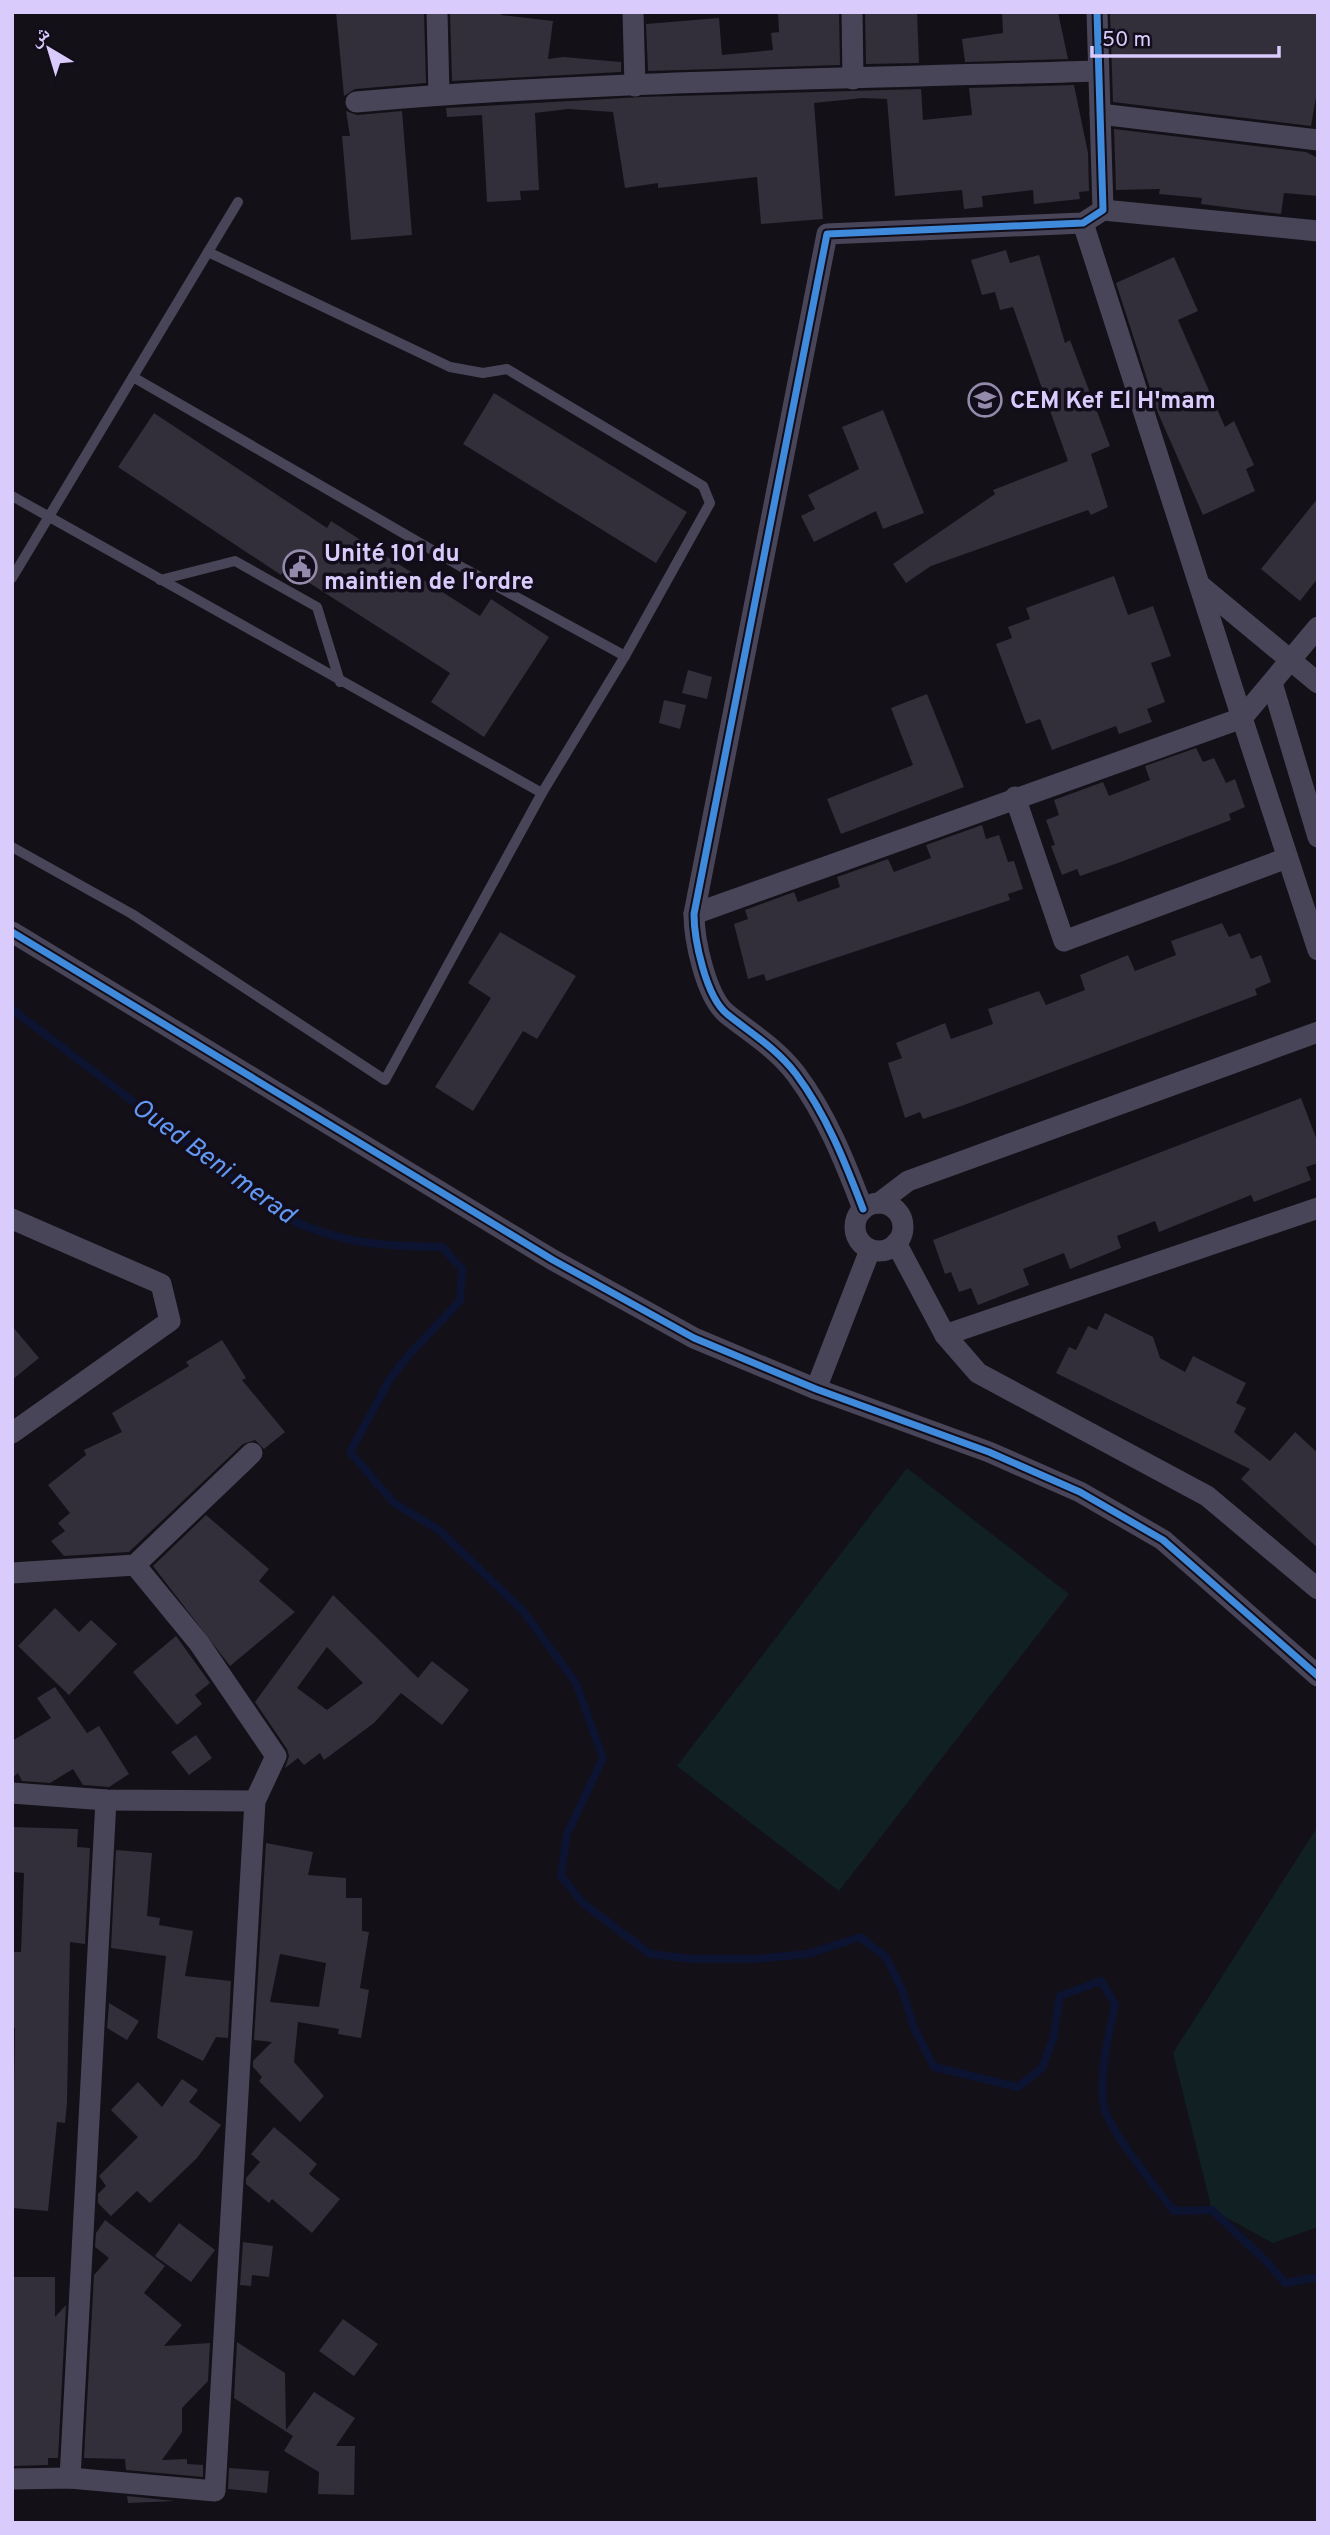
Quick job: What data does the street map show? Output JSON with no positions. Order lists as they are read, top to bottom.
{
  "water": ["Oued Beni merad"],
  "places": {
    "school or university": ["CEM Kef El H'mam"],
    "public building": ["Unité 101 du maintien de l'ordre"]
  },
  "scale_bar": "50 m",
  "north": "top left"
}
